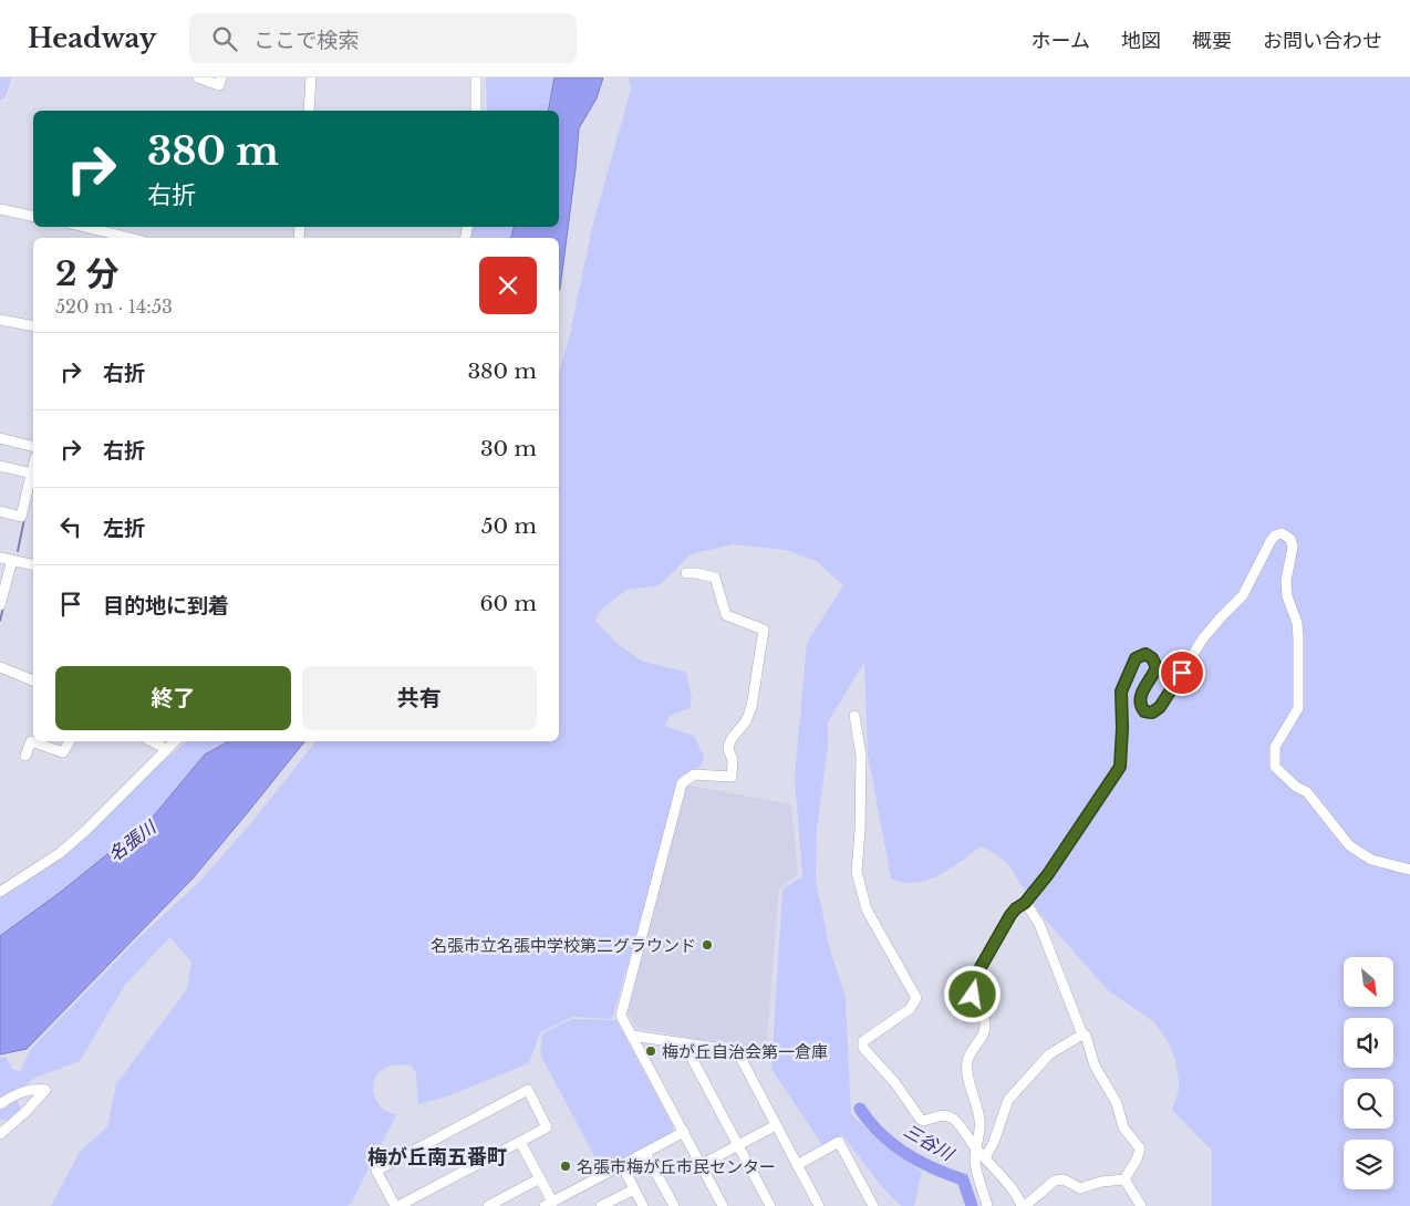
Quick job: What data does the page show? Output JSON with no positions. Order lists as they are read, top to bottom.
{
  "districts": ["梅が丘南五番町"],
  "water": ["名張川", "三谷川"],
  "places": ["名張市立名張中学校第二グラウンド", "梅が丘自治会第一倉庫", "名張市梅が丘市民センター"],
  "north": "bottom right",
  "page": {
    "header": "Headway",
    "search": "ここで検索",
    "nav": [
      "ホーム",
      "地図",
      "概要",
      "お問い合わせ"
    ],
    "turn": ["380 m", "右折"],
    "heading": ["2 分", "520 m · 14:53"],
    "list": [
      {
        "name": "右折",
        "value": "380 m"
      },
      {
        "name": "右折",
        "value": "30 m"
      },
      {
        "name": "左折",
        "value": "50 m"
      },
      {
        "name": "目的地に到着",
        "value": "60 m"
      }
    ],
    "buttons": ["終了", "共有"]
  }
}
